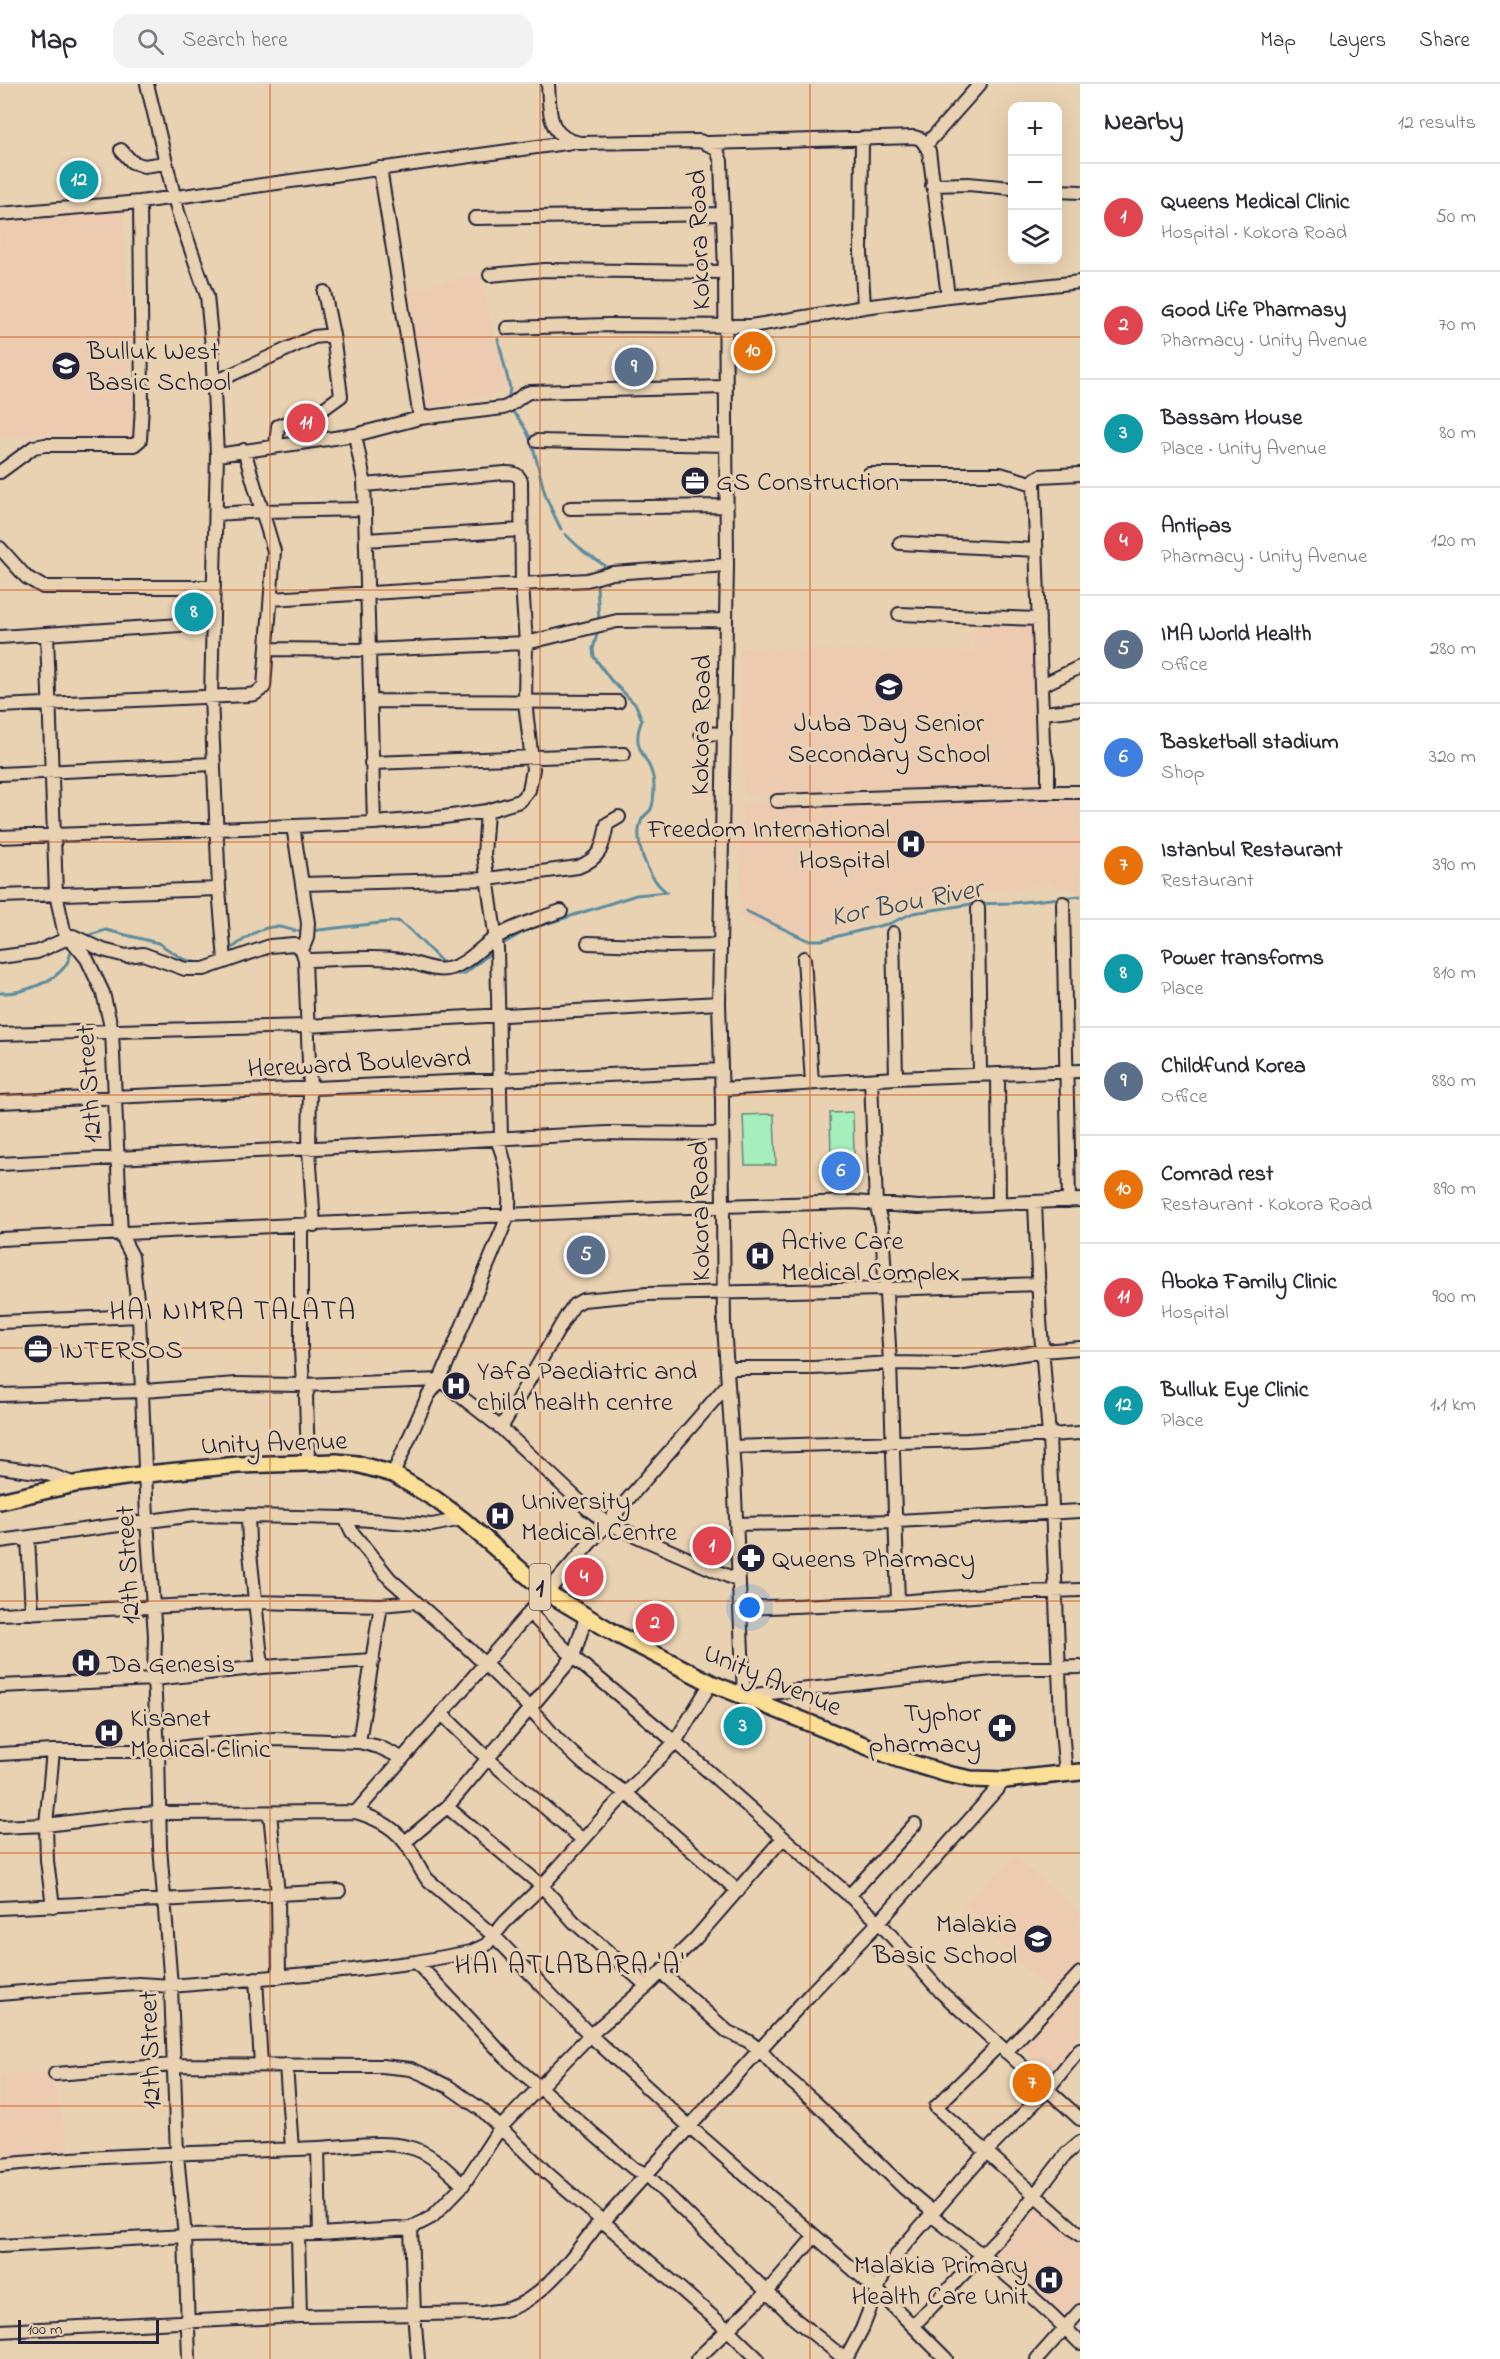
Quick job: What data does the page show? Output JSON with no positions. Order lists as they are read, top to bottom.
{
  "streets": {
    "main road": ["Unity Avenue", "1"],
    "street": ["Kokora Road", "Hereward Boulevard", "12th Street"]
  },
  "crossings": [
    ["Kokora Road", "Hereward Boulevard"],
    ["Kokora Road", "Unity Avenue"],
    ["Hereward Boulevard", "12th Street"],
    ["12th Street", "Unity Avenue"]
  ],
  "districts": ["HAI NIMRA TALATA", "HAI ATLABARA 'A'"],
  "water": ["Kor Bou River"],
  "places": {
    "school or university": ["Bulluk West Basic School", "Juba Day Senior Secondary School", "Malakia Basic School"],
    "office": ["GS Construction", "INTERSOS"],
    "hospital": [
      "Freedom International Hospital",
      "Active Care Medical Complex",
      "Yafa Paediatric and child health centre",
      "University Medical Centre",
      "Da Genesis",
      "Kisanet Medical Clinic",
      "Malakia Primary Health Care Unit"
    ],
    "pharmacy": ["Queens Pharmacy", "Typhor pharmacy"]
  },
  "scale_bar": "100 m",
  "page": {
    "header": "Map",
    "search": "Search here",
    "nav": ["Map", "Layers", "Share"],
    "heading": ["Nearby", "12 results"],
    "map_buttons": ["+", "−"],
    "pins": [
      "12",
      "10",
      "9",
      "11",
      "8",
      "6",
      "5",
      "1",
      "4",
      "2",
      "3",
      "7"
    ],
    "list": [
      {
        "mark": "1",
        "name": "Queens Medical Clinic",
        "note": "Hospital · Kokora Road",
        "value": "50 m"
      },
      {
        "mark": "2",
        "name": "Good Life Pharmasy",
        "note": "Pharmacy · Unity Avenue",
        "value": "70 m"
      },
      {
        "mark": "3",
        "name": "Bassam House",
        "note": "Place · Unity Avenue",
        "value": "80 m"
      },
      {
        "mark": "4",
        "name": "Antipas",
        "note": "Pharmacy · Unity Avenue",
        "value": "120 m"
      },
      {
        "mark": "5",
        "name": "IMA World Health",
        "note": "Office",
        "value": "280 m"
      },
      {
        "mark": "6",
        "name": "Basketball stadium",
        "note": "Shop",
        "value": "320 m"
      },
      {
        "mark": "7",
        "name": "Istanbul Restaurant",
        "note": "Restaurant",
        "value": "390 m"
      },
      {
        "mark": "8",
        "name": "Power transforms",
        "note": "Place",
        "value": "810 m"
      },
      {
        "mark": "9",
        "name": "Childfund Korea",
        "note": "Office",
        "value": "880 m"
      },
      {
        "mark": "10",
        "name": "Comrad rest",
        "note": "Restaurant · Kokora Road",
        "value": "890 m"
      },
      {
        "mark": "11",
        "name": "Aboka Family Clinic",
        "note": "Hospital",
        "value": "900 m"
      },
      {
        "mark": "12",
        "name": "Bulluk Eye Clinic",
        "note": "Place",
        "value": "1.1 km"
      }
    ],
    "scale": "100 m"
  }
}
